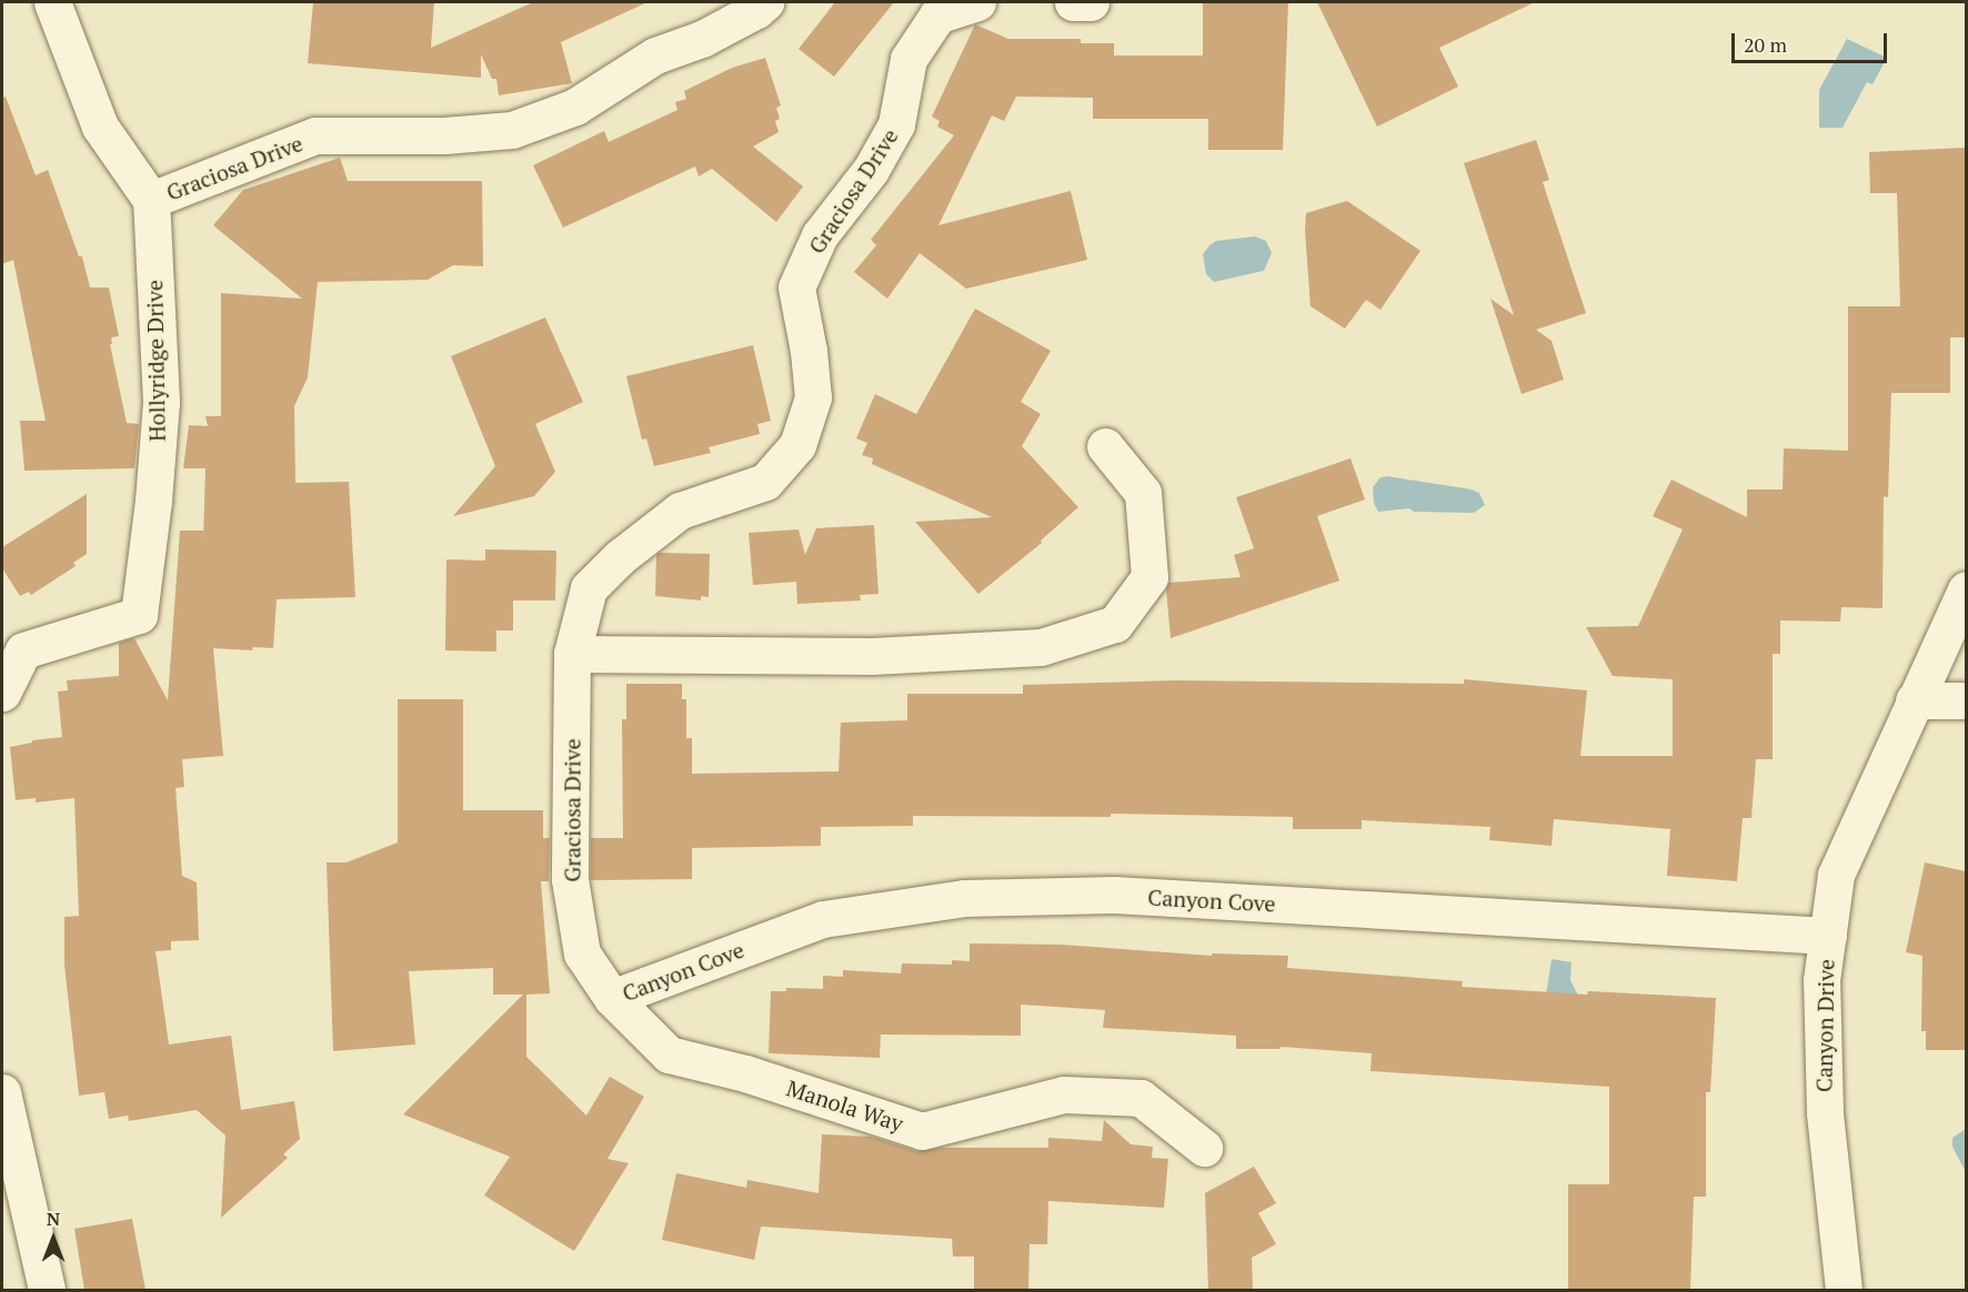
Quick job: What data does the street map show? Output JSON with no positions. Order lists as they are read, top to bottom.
{
  "streets": {
    "street": [
      "Graciosa Drive",
      "Hollyridge Drive",
      "Canyon Cove",
      "Canyon Drive",
      "Manola Way"
    ]
  },
  "crossings": [
    ["Graciosa Drive", "Hollyridge Drive"],
    ["Graciosa Drive", "Canyon Cove"],
    ["Graciosa Drive", "Manola Way"],
    ["Canyon Cove", "Canyon Drive"],
    ["Canyon Cove", "Manola Way"]
  ],
  "scale_bar": "20 m",
  "north": "top"
}
